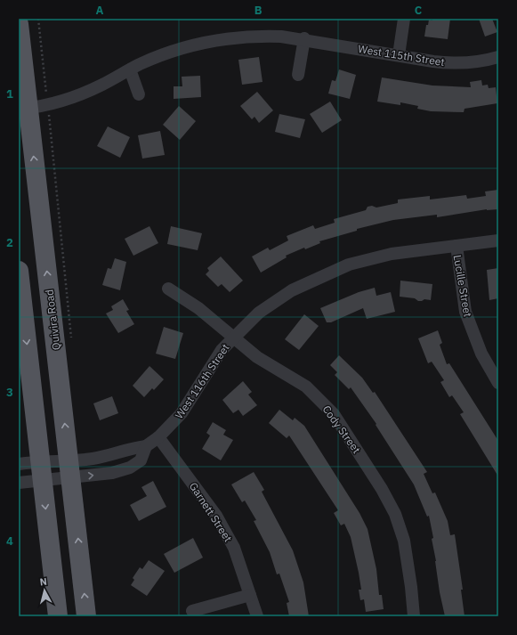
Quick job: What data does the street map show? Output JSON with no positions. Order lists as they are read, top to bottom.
{
  "streets": {
    "main road": ["Quivira Road"],
    "street": [
      "West 115th Street",
      "Lucille Street",
      "West 116th Street",
      "Cody Street",
      "Garnett Street"
    ]
  },
  "crossings": [
    ["West 115th Street", "Quivira Road"],
    ["Lucille Street", "West 116th Street"],
    ["Quivira Road", "West 116th Street"],
    ["West 116th Street", "Cody Street"],
    ["West 116th Street", "Garnett Street"]
  ],
  "north": "top",
  "grid": {
    "columns": ["A", "B", "C"],
    "rows": [
      "1",
      "2",
      "3",
      "4"
    ]
  }
}
